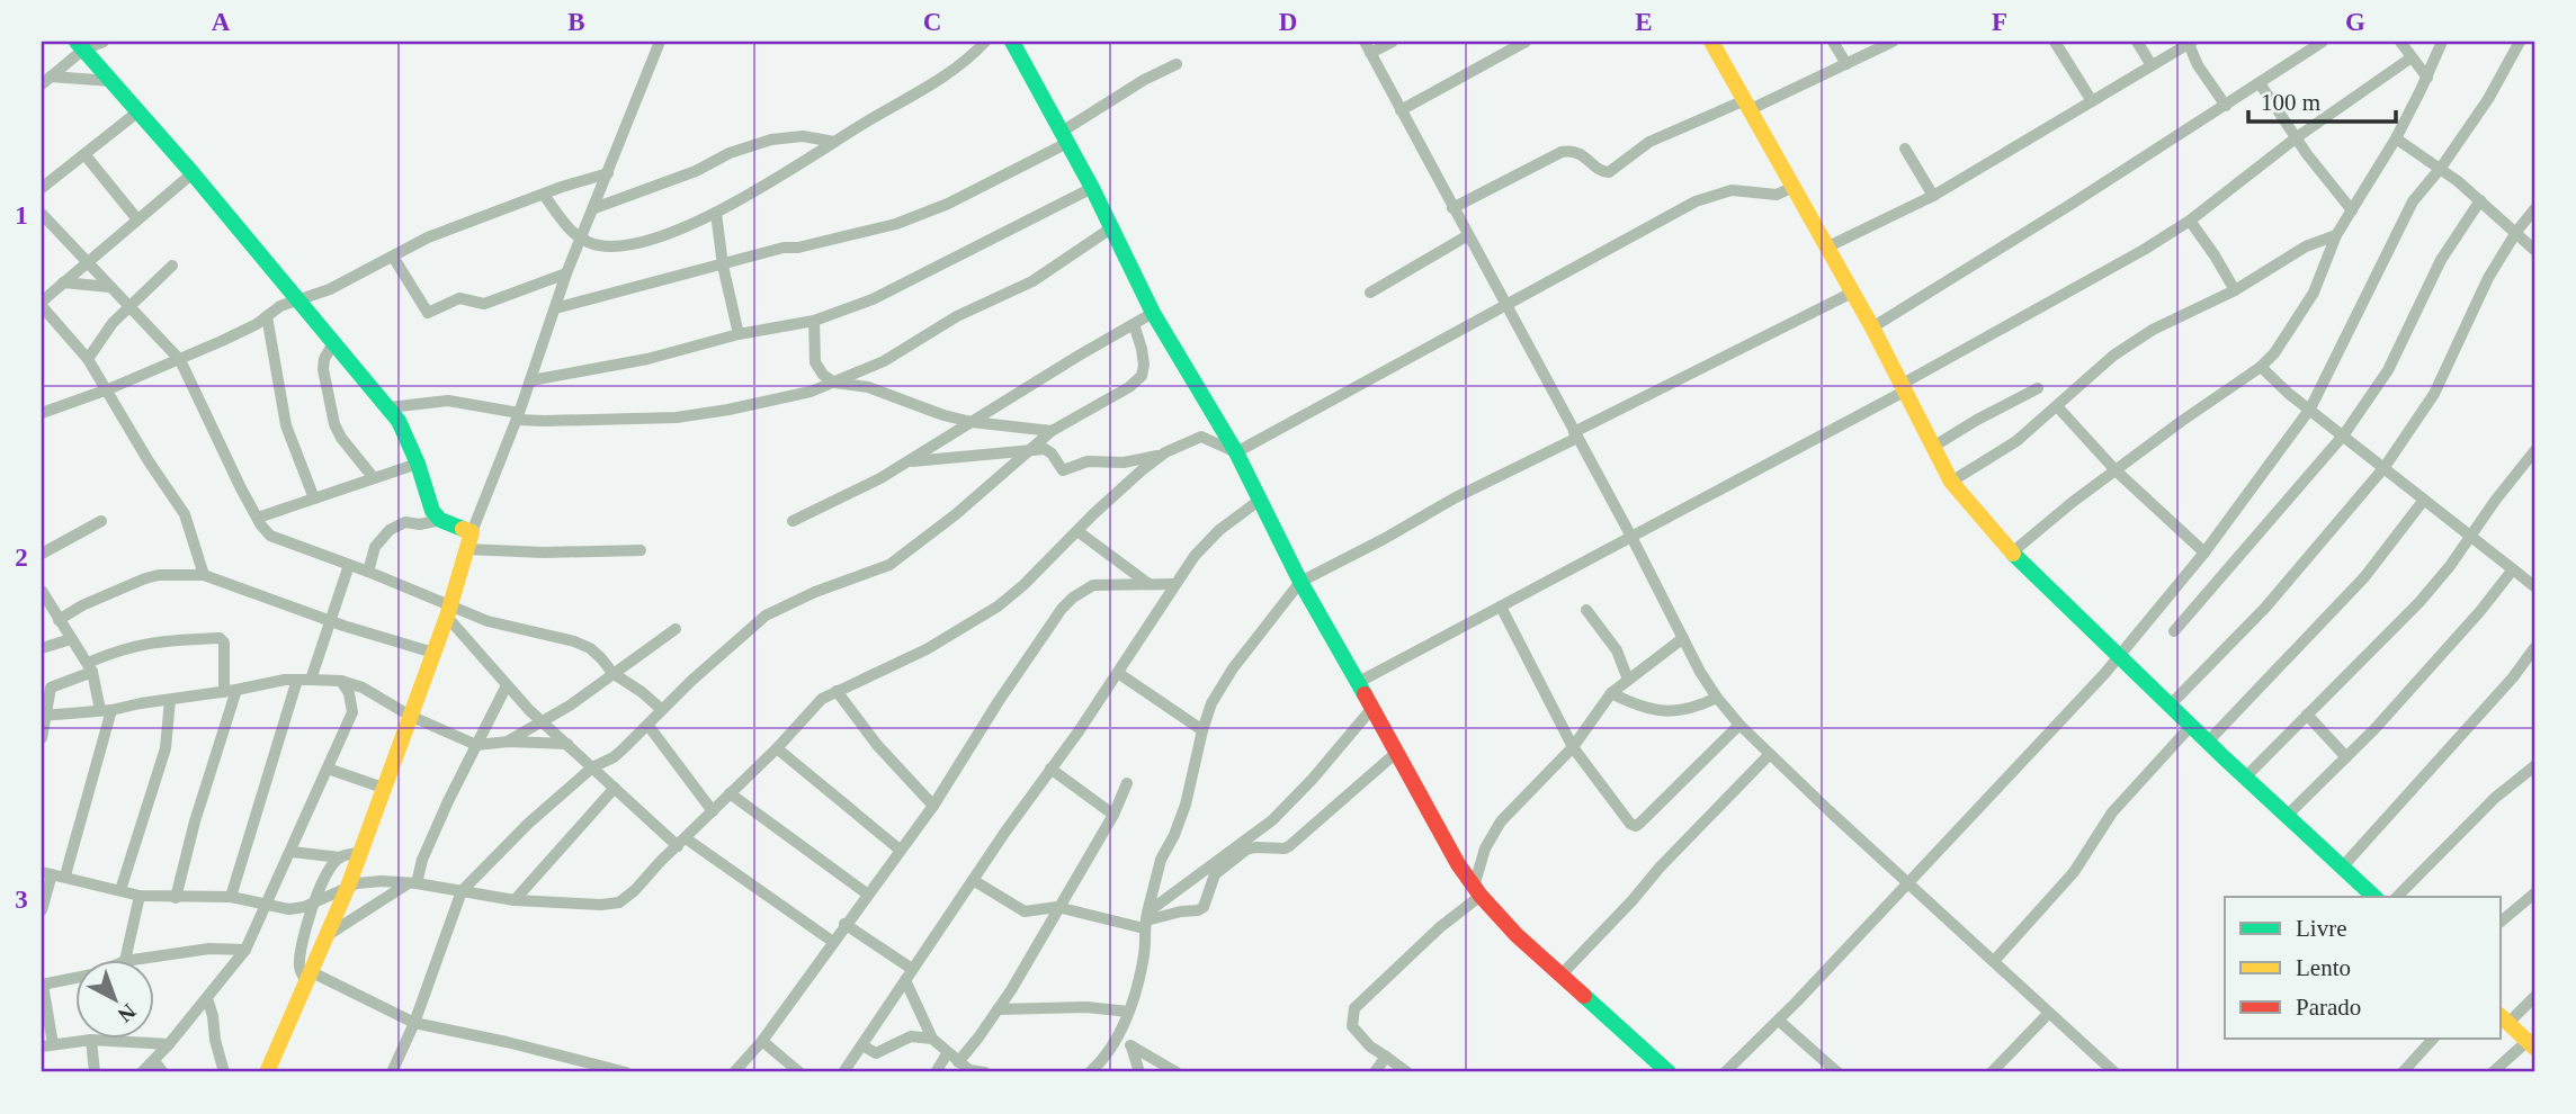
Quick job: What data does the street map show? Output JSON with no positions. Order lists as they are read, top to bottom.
{
  "legend": ["Livre", "Lento", "Parado"],
  "scale_bar": "100 m",
  "north": "bottom right",
  "grid": {
    "columns": [
      "A",
      "B",
      "C",
      "D",
      "E",
      "F",
      "G"
    ],
    "rows": ["1", "2", "3"]
  }
}
